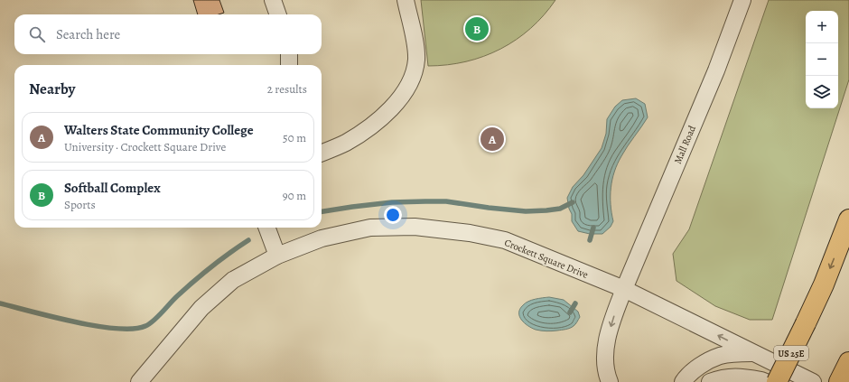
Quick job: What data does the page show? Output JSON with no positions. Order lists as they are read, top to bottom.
{
  "streets": {
    "highway": ["US 25E"],
    "street": ["Mall Road", "Crockett Square Drive"]
  },
  "crossings": [
    ["Mall Road", "Crockett Square Drive"]
  ],
  "page": {
    "map_buttons": ["+", "−"],
    "search": "Search here",
    "pins": ["B", "A"],
    "heading": ["Nearby", "2 results"],
    "list": [
      {
        "mark": "A",
        "name": "Walters State Community College",
        "note": "University · Crockett Square Drive",
        "value": "50 m"
      },
      {
        "mark": "B",
        "name": "Softball Complex",
        "note": "Sports",
        "value": "90 m"
      }
    ]
  }
}
